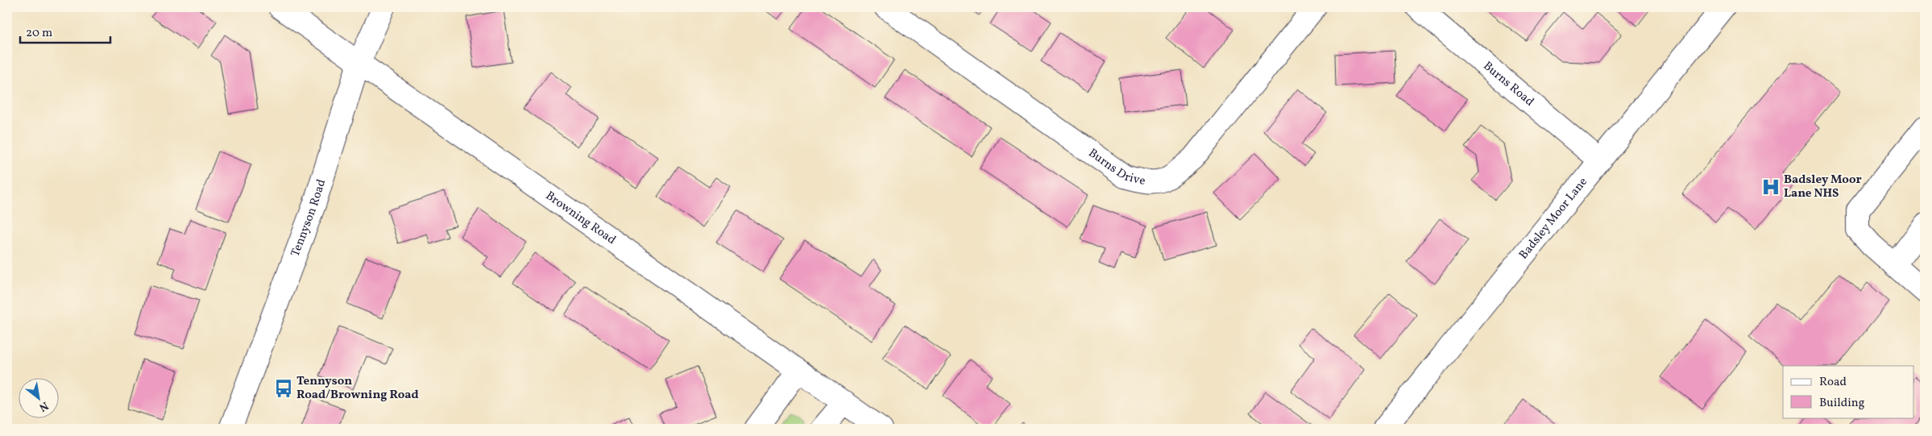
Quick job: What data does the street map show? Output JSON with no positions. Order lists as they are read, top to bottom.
{
  "streets": {
    "street": [
      "Burns Road",
      "Burns Drive",
      "Badsley Moor Lane",
      "Tennyson Road",
      "Browning Road"
    ]
  },
  "crossings": [
    ["Burns Road", "Badsley Moor Lane"],
    ["Tennyson Road", "Browning Road"]
  ],
  "places": {
    "hospital": ["Badsley Moor Lane NHS"],
    "bus stop": ["Tennyson Road/Browning Road"]
  },
  "legend": ["Road", "Building"],
  "scale_bar": "20 m",
  "north": "bottom right"
}
